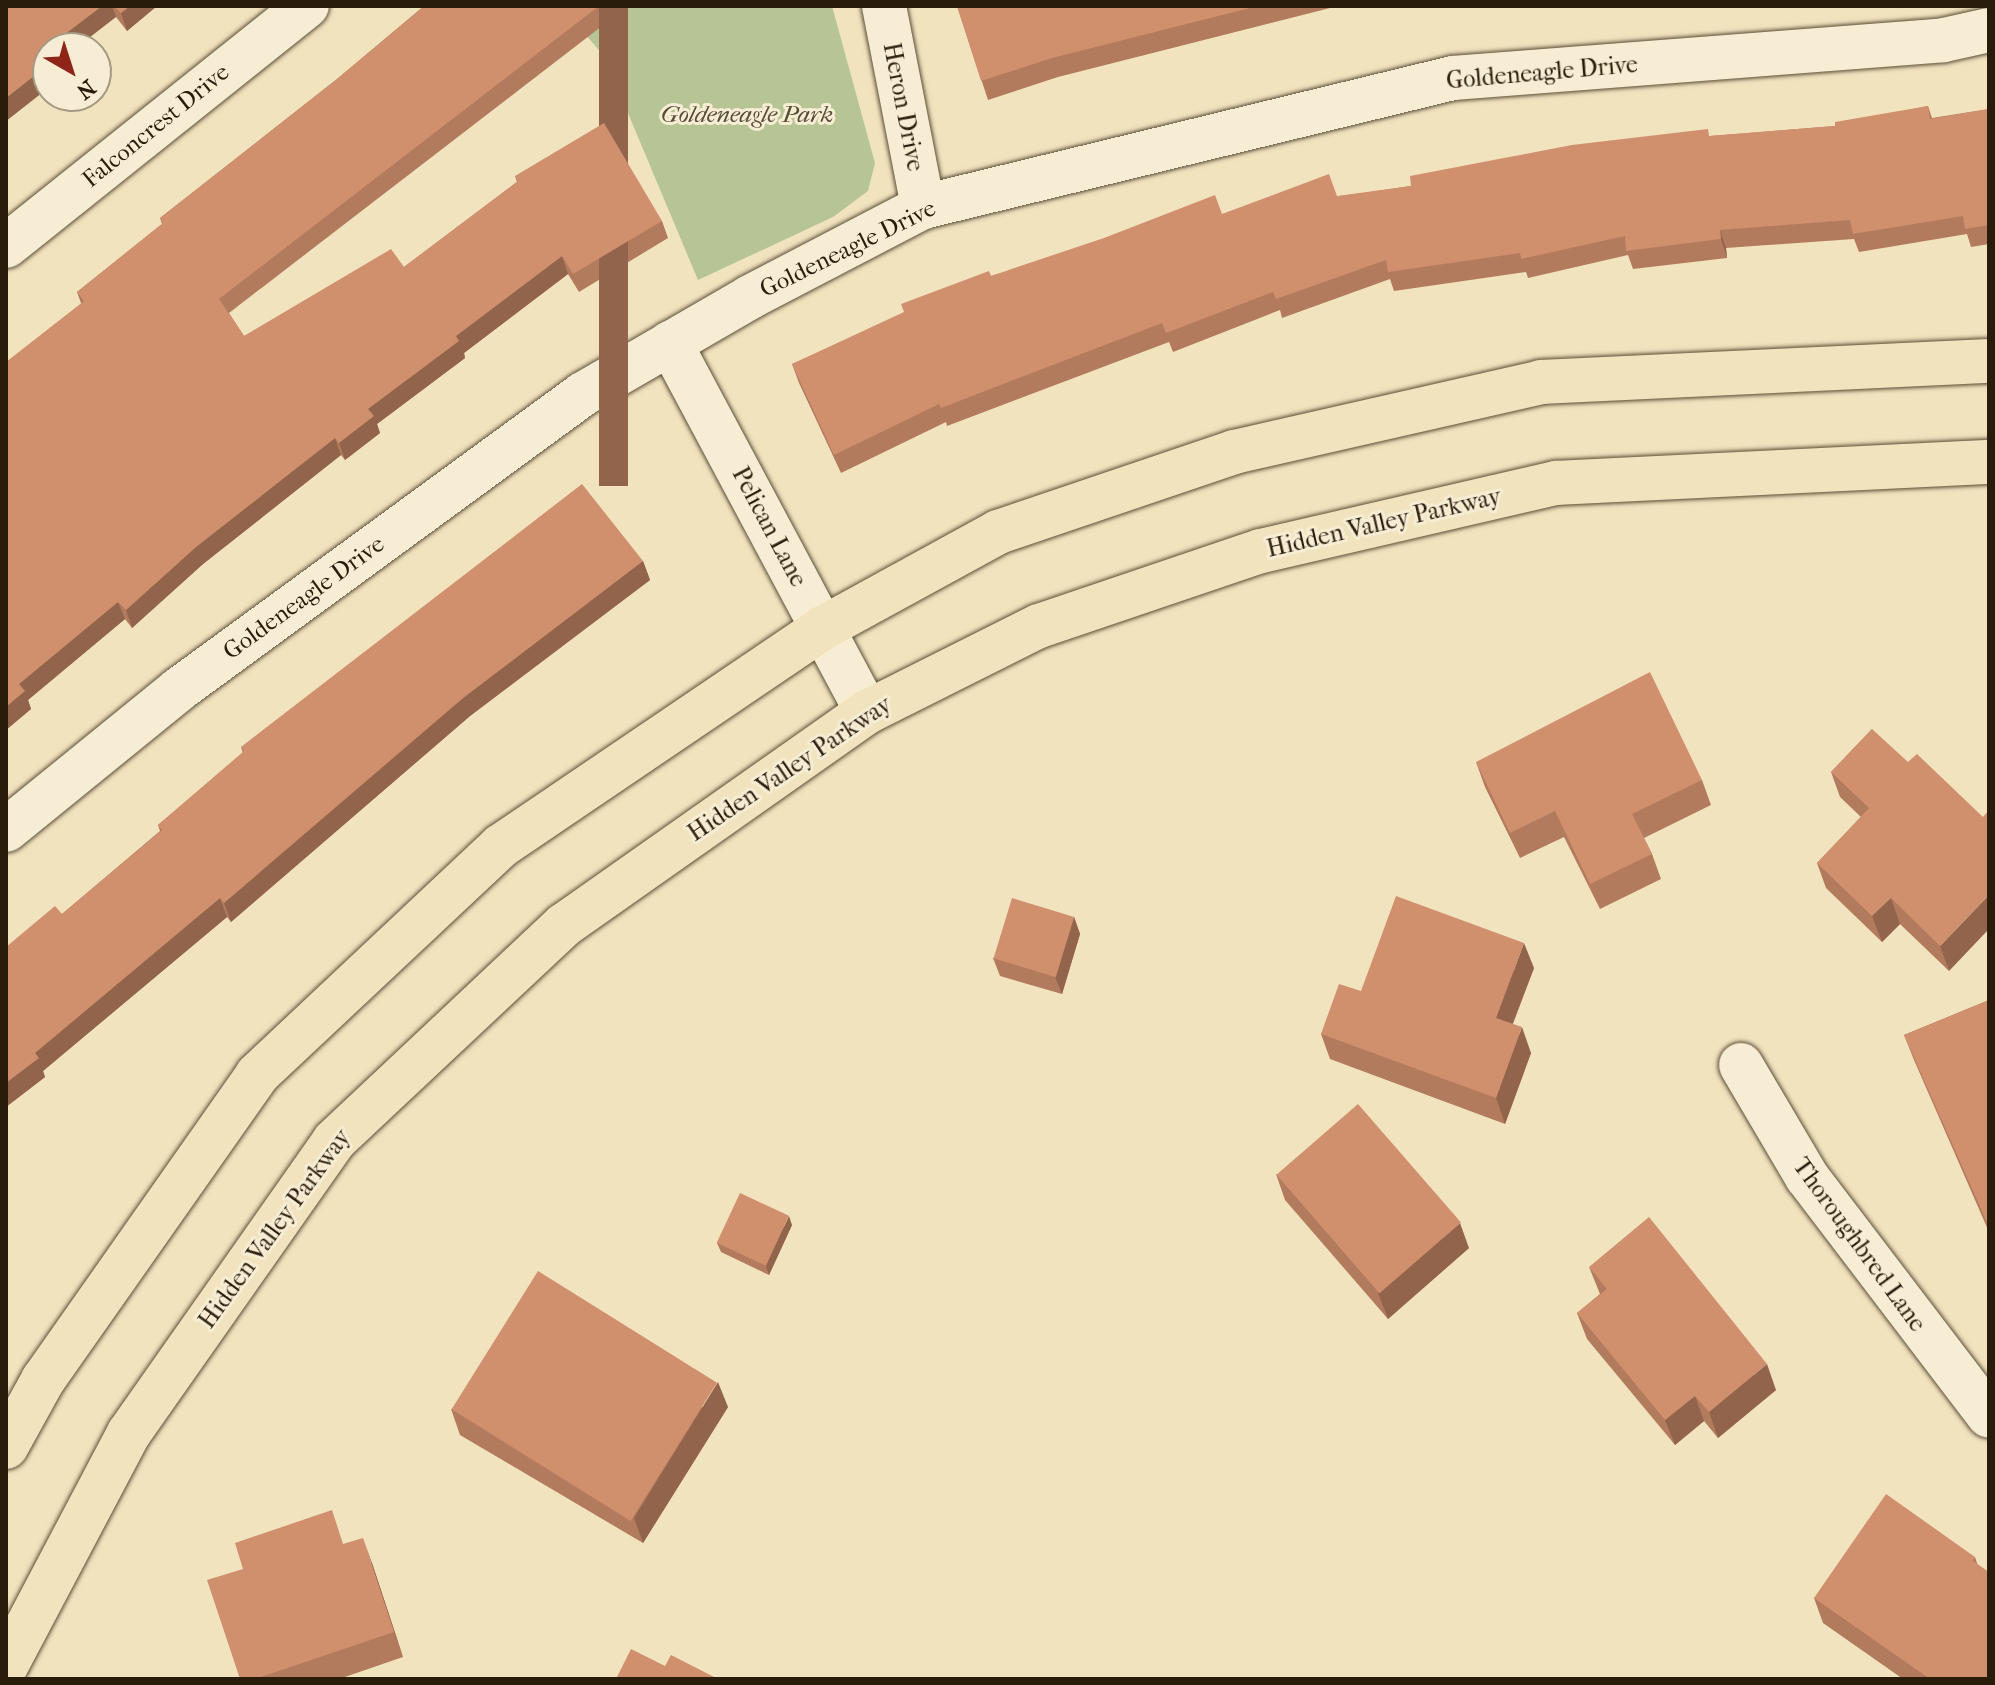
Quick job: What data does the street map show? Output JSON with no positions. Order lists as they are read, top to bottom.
{
  "streets": {
    "main road": ["Hidden Valley Parkway"],
    "street": [
      "Goldeneagle Drive",
      "Heron Drive",
      "Falconcrest Drive",
      "Pelican Lane",
      "Thoroughbred Lane"
    ]
  },
  "crossings": [
    ["Goldeneagle Drive", "Heron Drive"],
    ["Goldeneagle Drive", "Pelican Lane"],
    ["Hidden Valley Parkway", "Pelican Lane"]
  ],
  "parks": ["Goldeneagle Park"],
  "north": "bottom right"
}
